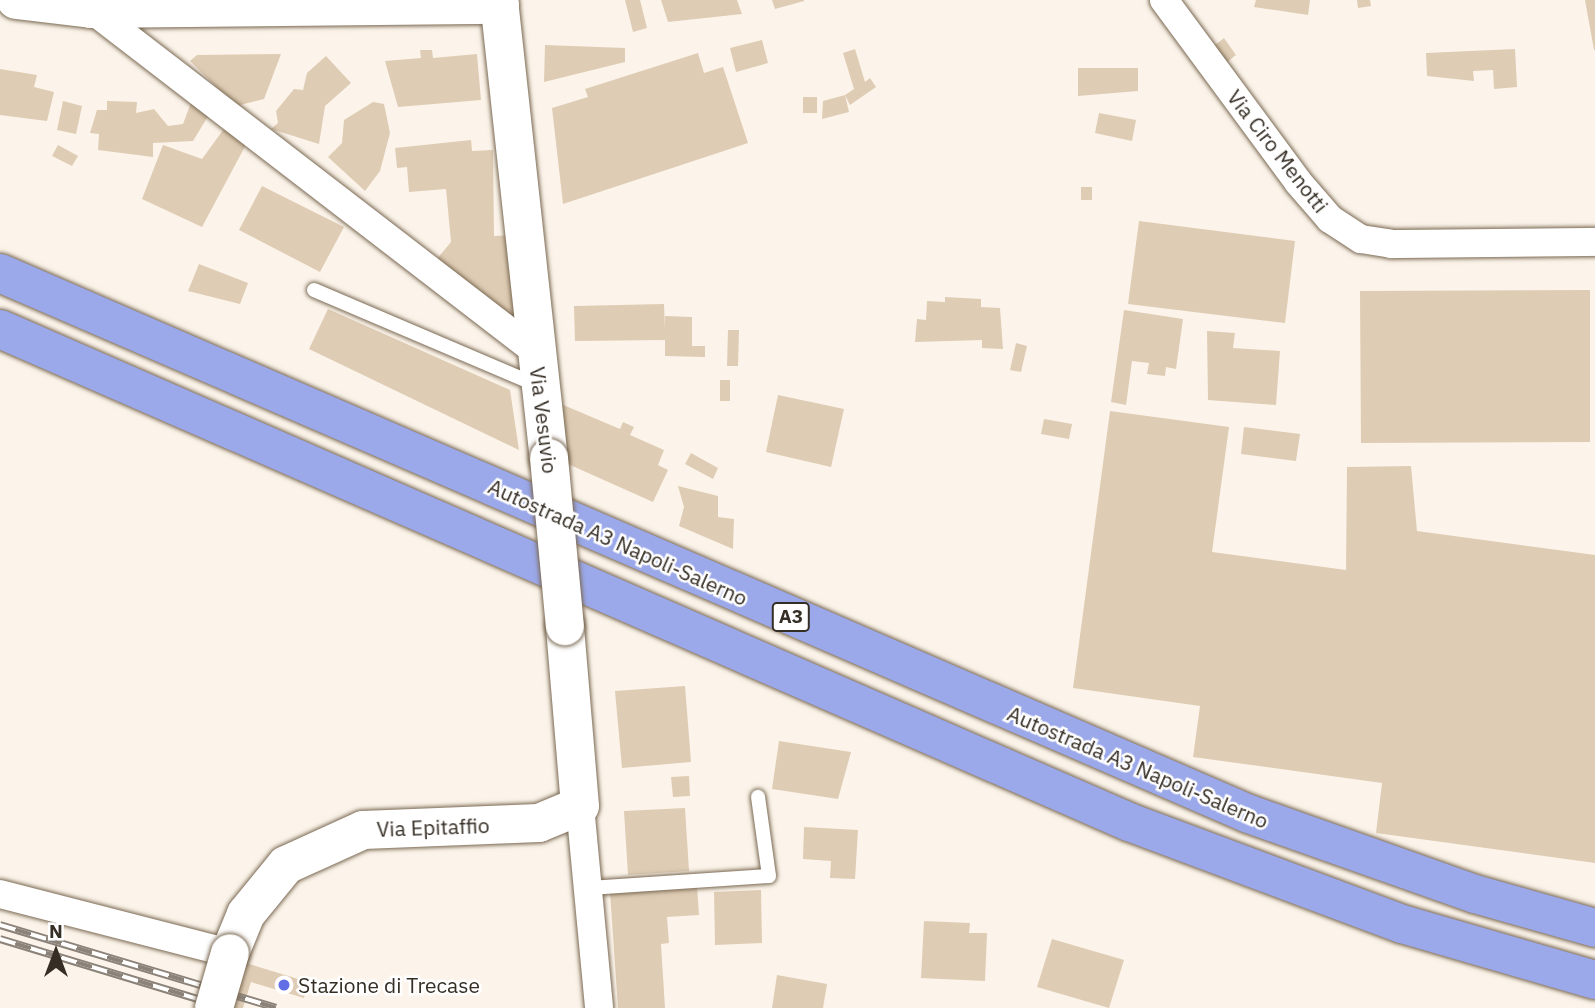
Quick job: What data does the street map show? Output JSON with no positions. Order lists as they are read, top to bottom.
{
  "streets": {
    "highway": ["Autostrada A3 Napoli-Salerno", "A3"],
    "street": ["Via Ciro Menotti", "Via Vesuvio", "Via Epitaffio"]
  },
  "crossings": [
    ["Via Vesuvio", "Via Epitaffio"]
  ],
  "places": ["Stazione di Trecase"],
  "north": "top"
}
